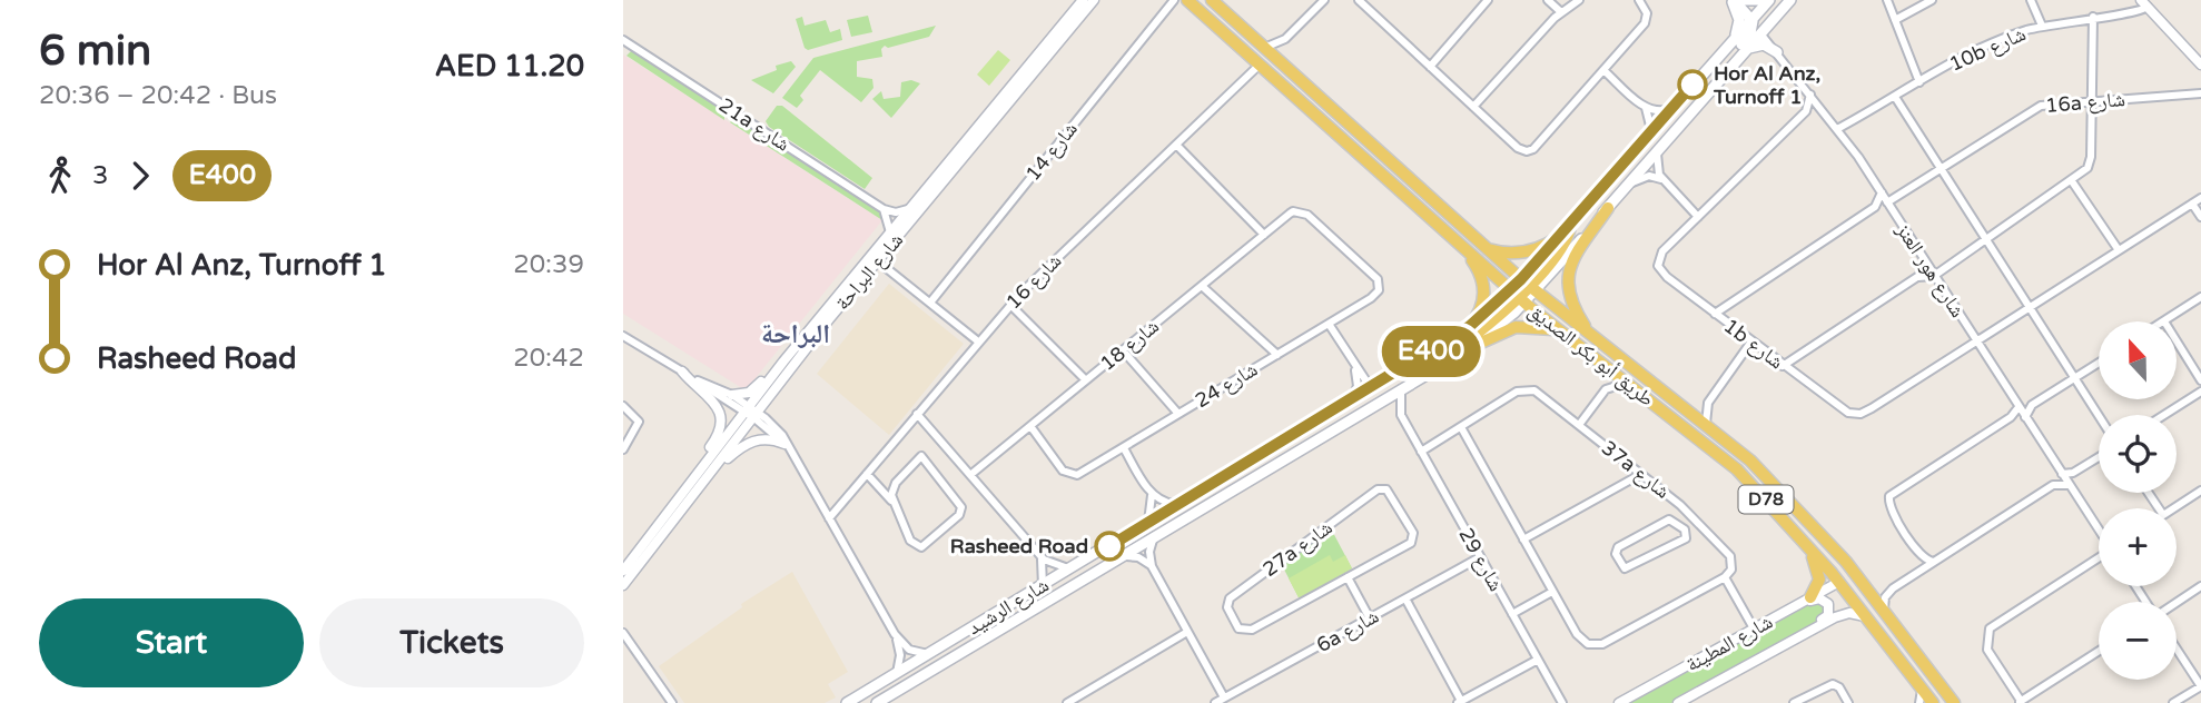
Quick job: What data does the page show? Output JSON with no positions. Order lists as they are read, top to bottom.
{
  "streets": {
    "main road": ["طريق أبو بكر الصديق", "D78", "شارع الرشيد"],
    "street": [
      "10b شارع",
      "16a شارع",
      "21a شارع",
      "شارع 14",
      "شارع هور العنز",
      "شارع البراحة",
      "شارع 16",
      "1b شارع",
      "شارع 18",
      "شارع 24",
      "37a شارع",
      "27a شارع",
      "شارع 29",
      "6a شارع",
      "شارع المطينة"
    ]
  },
  "crossings": [
    ["10b شارع", "شارع هور العنز"],
    ["16a شارع", "شارع هور العنز"],
    ["شارع هور العنز", "1b شارع"],
    ["شارع 16", "طريق أبو بكر الصديق"],
    ["شارع 18", "شارع 24"],
    ["طريق أبو بكر الصديق", "شارع الرشيد"],
    ["طريق أبو بكر الصديق", "شارع المطينة"],
    ["شارع 29", "شارع الرشيد"],
    ["شارع 29", "6a شارع"]
  ],
  "districts": ["البراحة"],
  "places": ["Hor Al Anz, Turnoff 1", "Rasheed Road"],
  "lines": ["bus line E400"],
  "north": "top",
  "page": {
    "heading": ["6 min", "20:36 – 20:42 · Bus", "AED 11.20"],
    "on_map": "E400",
    "legs": ["3", "E400"],
    "list": [
      {
        "name": "Hor Al Anz, Turnoff 1",
        "value": "20:39"
      },
      {
        "name": "Rasheed Road",
        "value": "20:42"
      }
    ],
    "map_buttons": ["+", "−"],
    "buttons": ["Start", "Tickets"]
  }
}
